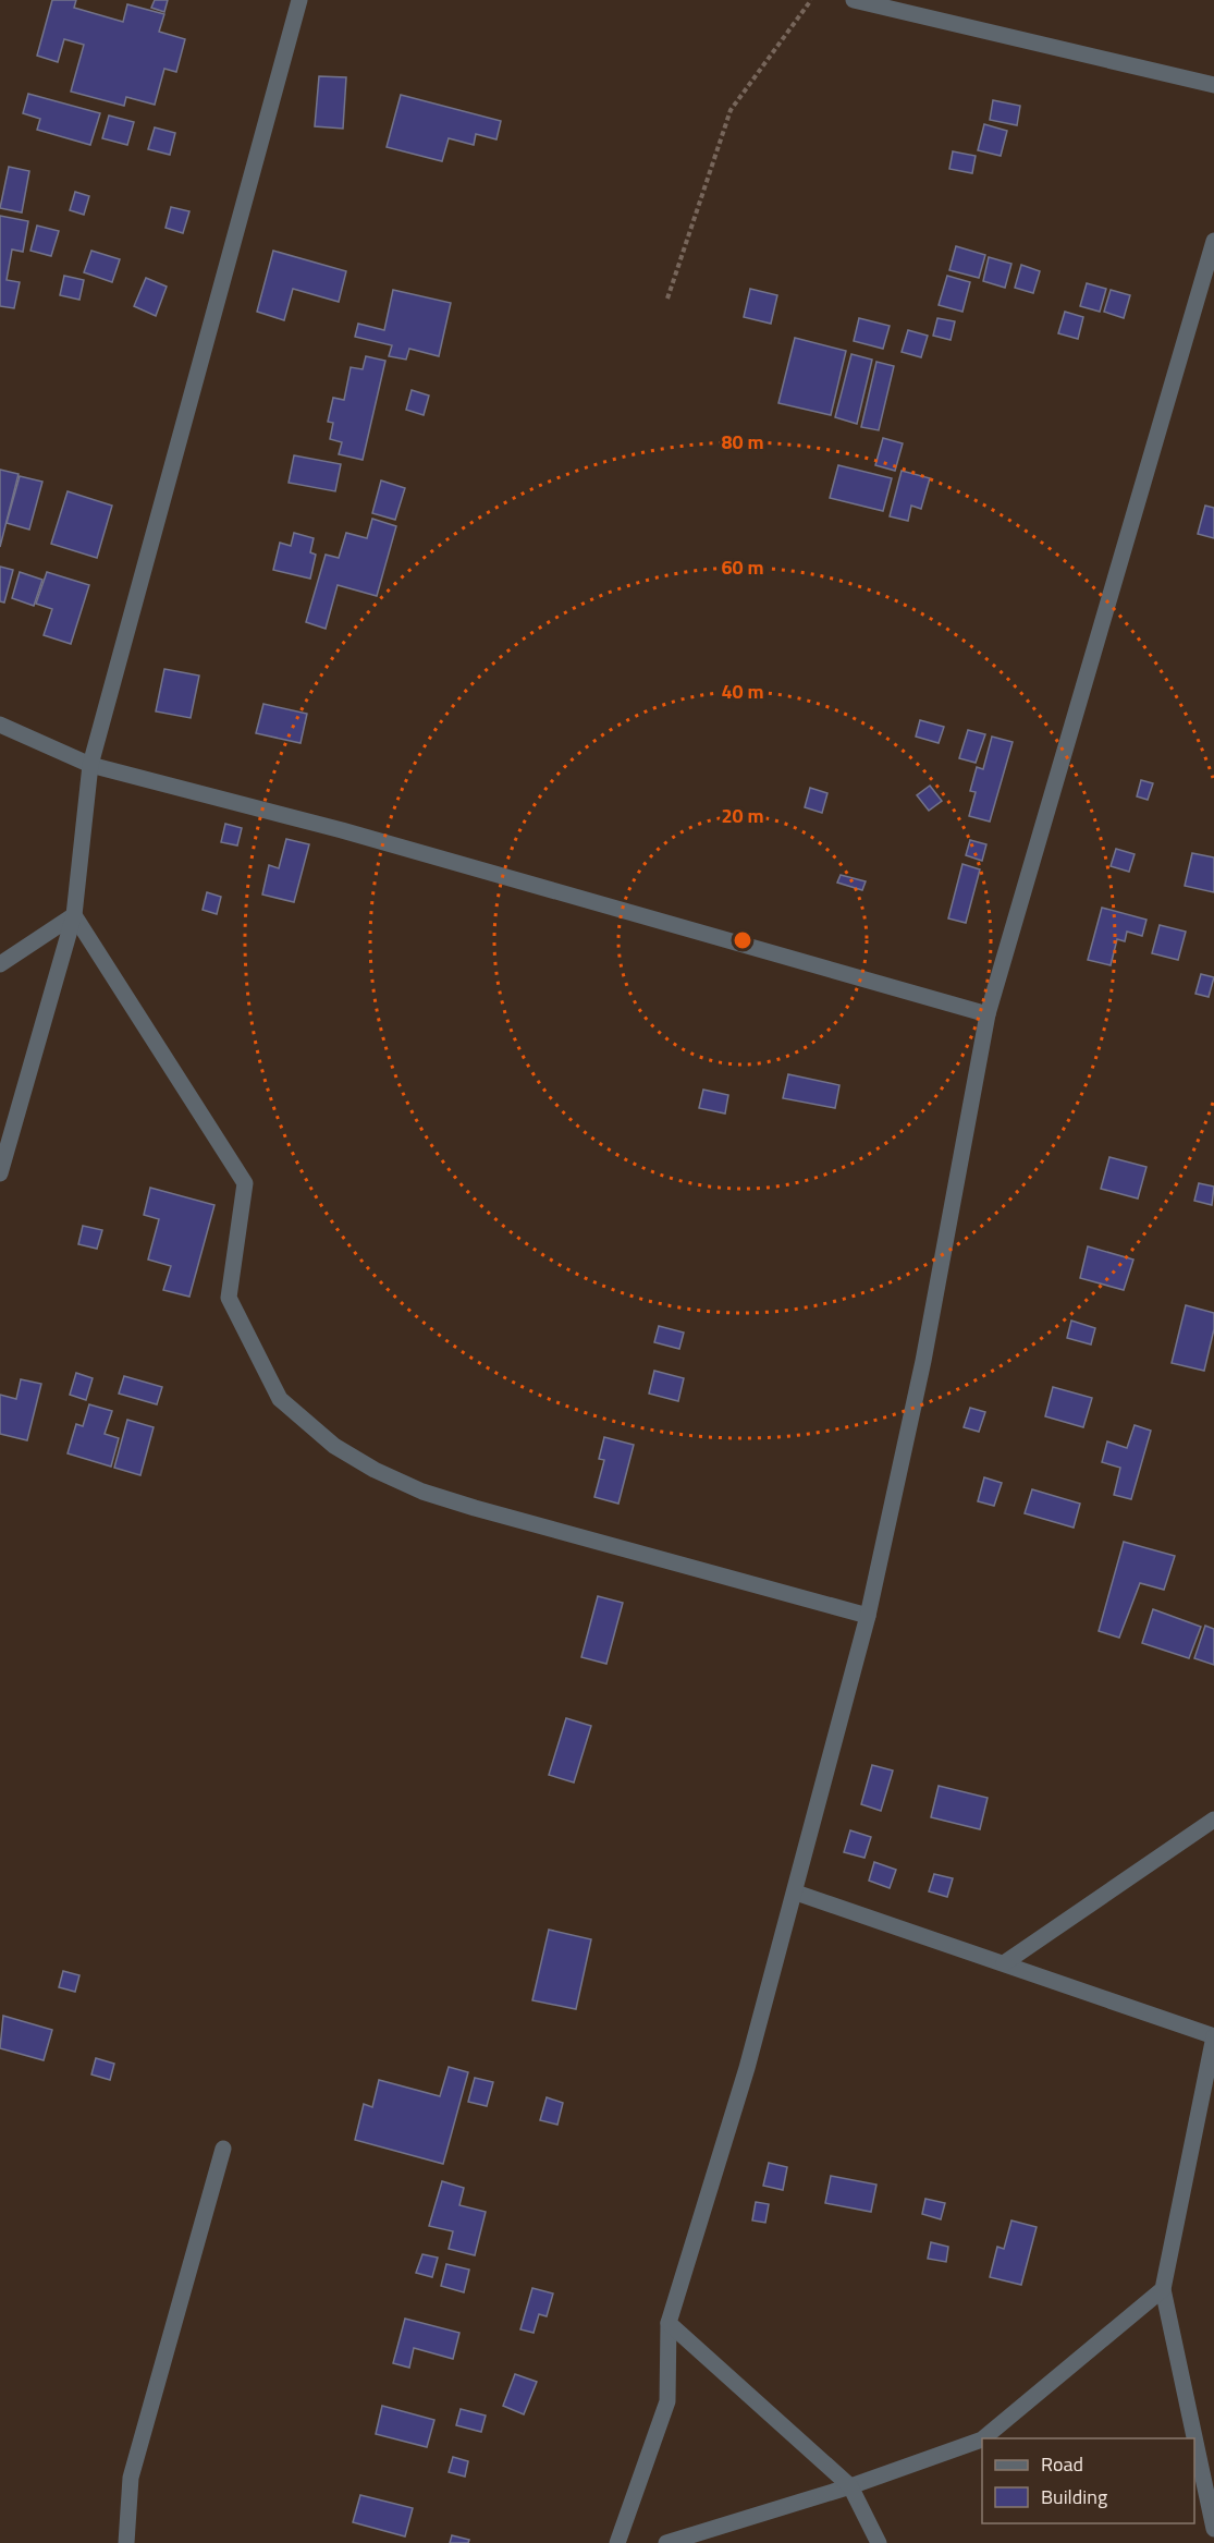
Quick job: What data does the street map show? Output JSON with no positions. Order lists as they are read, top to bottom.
{
  "legend": ["Road", "Building"],
  "rings": [
    "80 m",
    "60 m",
    "40 m",
    "20 m"
  ]
}
